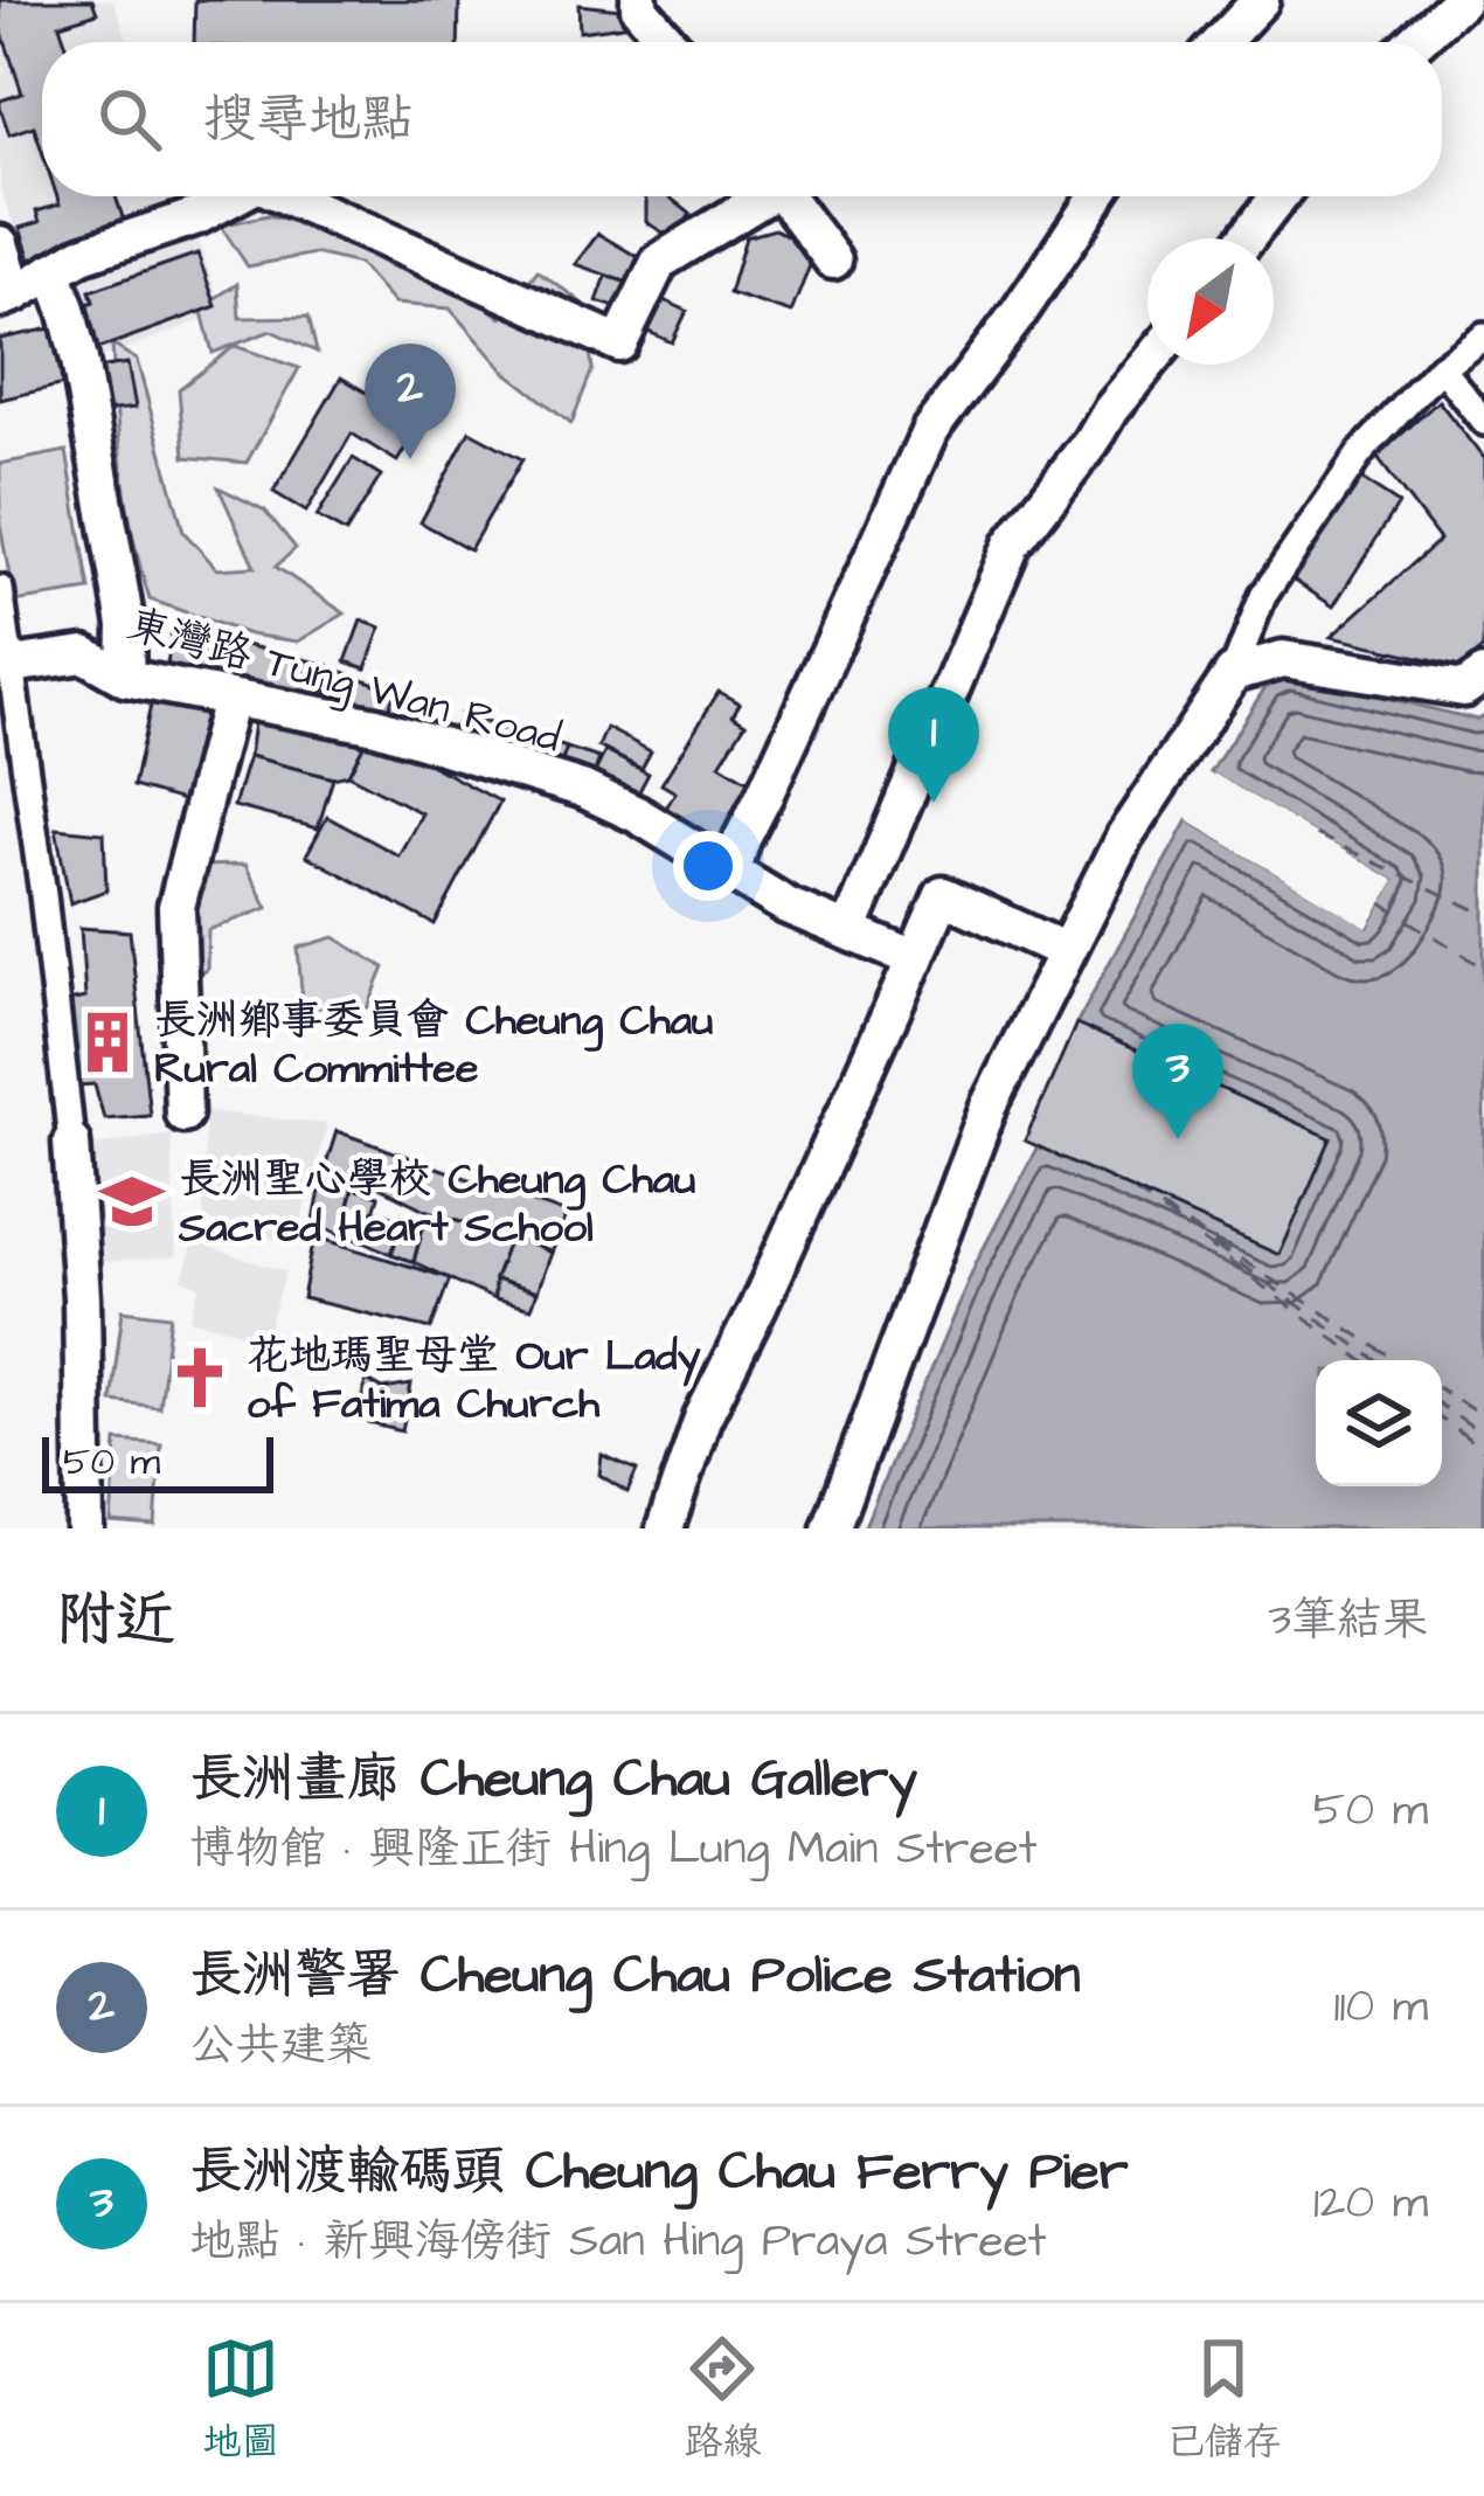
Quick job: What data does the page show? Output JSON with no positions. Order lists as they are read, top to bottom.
{
  "streets": {
    "street": ["東灣路 Tung Wan Road"]
  },
  "places": {
    "building": ["長洲鄉事委員會 Cheung Chau Rural Committee"],
    "school or university": ["長洲聖心學校 Cheung Chau Sacred Heart School"],
    "church": ["花地瑪聖母堂 Our Lady of Fatima Church"]
  },
  "scale_bar": "50 m",
  "north": "bottom left",
  "page": {
    "search": "搜尋地點",
    "pins": ["2", "1", "3"],
    "scale": "50 m",
    "heading": ["附近", "3筆結果"],
    "list": [
      {
        "mark": "1",
        "name": "長洲畫廊 Cheung Chau Gallery",
        "note": "博物館 · 興隆正街 Hing Lung Main Street",
        "value": "50 m"
      },
      {
        "mark": "2",
        "name": "長洲警署 Cheung Chau Police Station",
        "note": "公共建築",
        "value": "110 m"
      },
      {
        "mark": "3",
        "name": "長洲渡輸碼頭 Cheung Chau Ferry Pier",
        "note": "地點 · 新興海傍街 San Hing Praya Street",
        "value": "120 m"
      }
    ],
    "nav": ["地圖", "路線", "已儲存"]
  }
}
